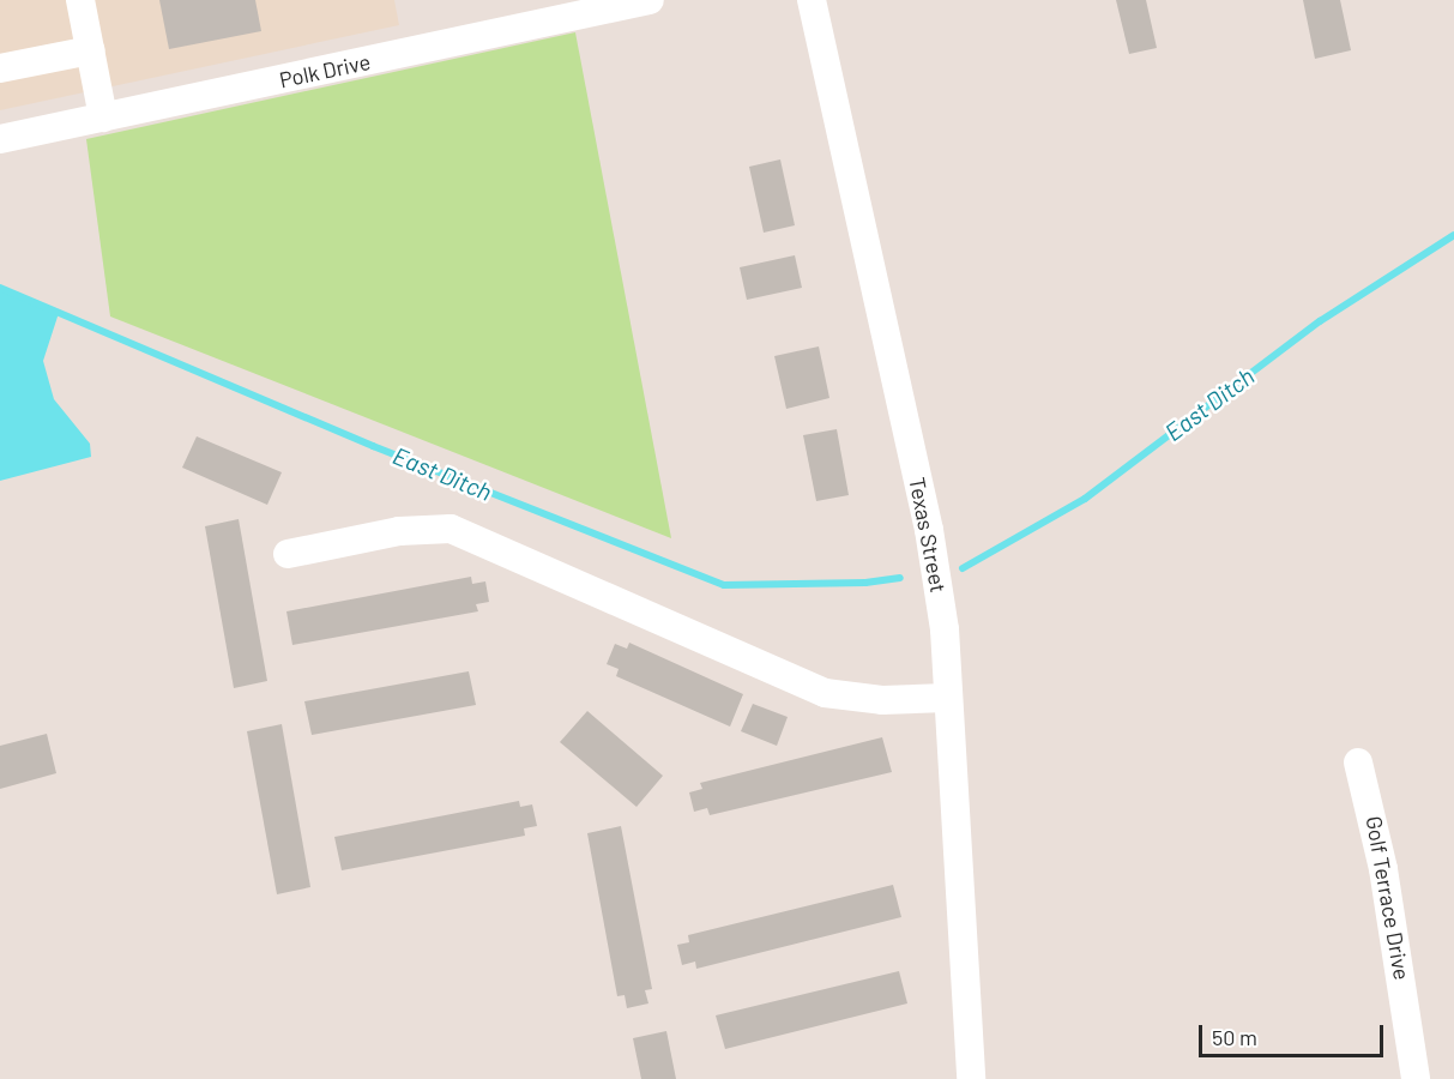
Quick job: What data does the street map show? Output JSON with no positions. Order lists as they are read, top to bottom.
{
  "streets": {
    "street": ["Polk Drive", "Texas Street", "Golf Terrace Drive"]
  },
  "water": ["East Ditch"],
  "scale_bar": "50 m"
}
